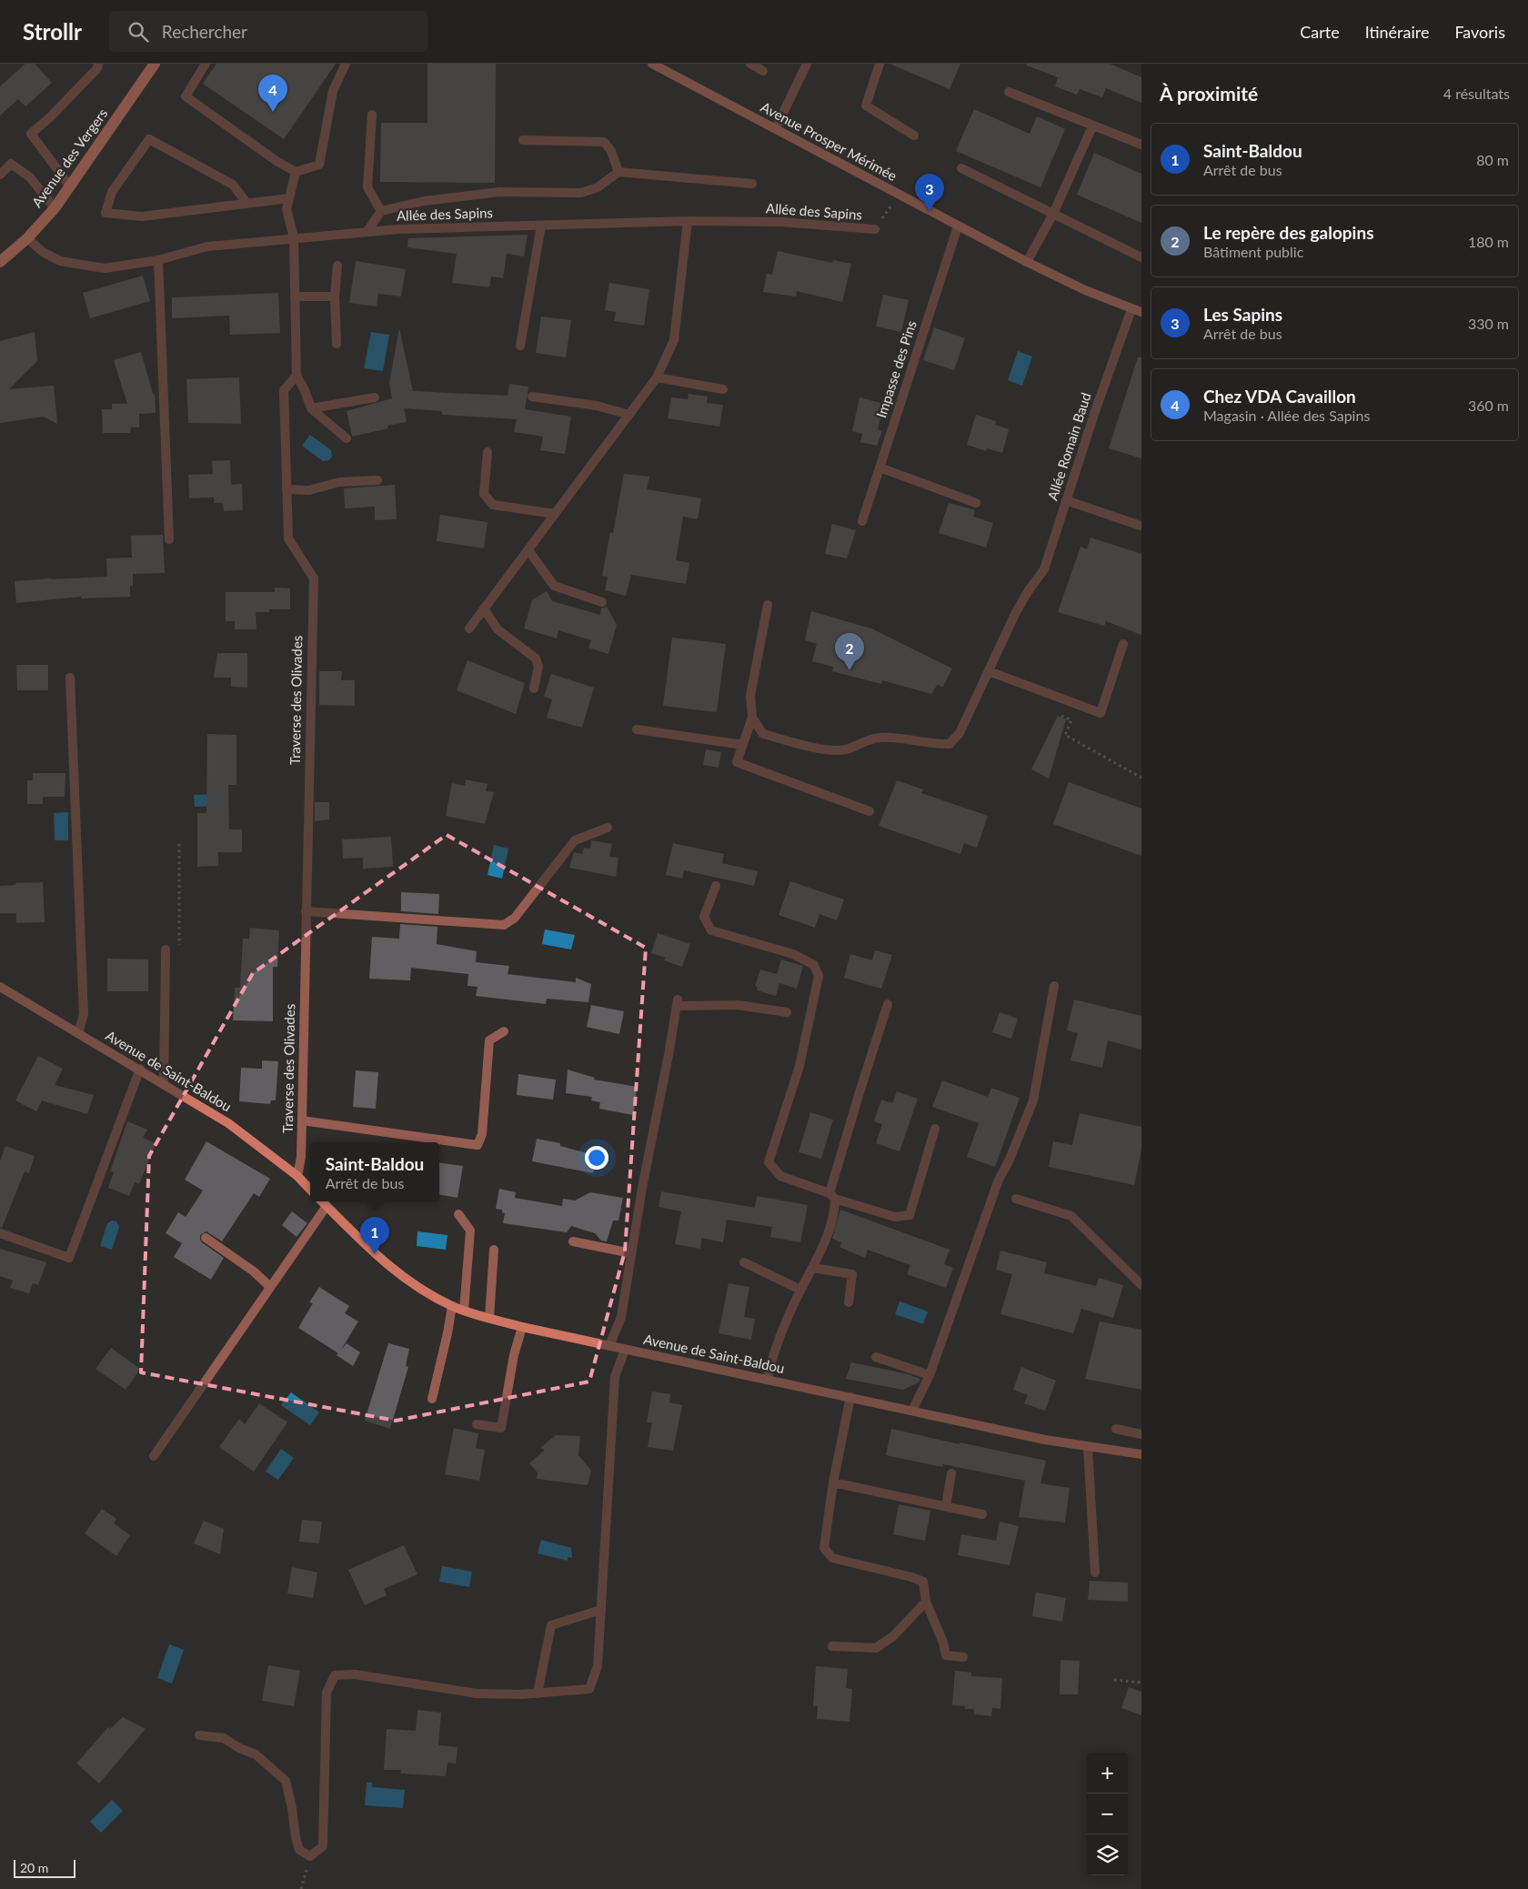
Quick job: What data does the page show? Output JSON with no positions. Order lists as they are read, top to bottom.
{
  "streets": {
    "main road": ["Avenue des Vergers"],
    "street": [
      "Avenue Prosper Mérimée",
      "Allée des Sapins",
      "Impasse des Pins",
      "Allée Romain Baud",
      "Traverse des Olivades",
      "Avenue de Saint-Baldou"
    ]
  },
  "crossings": [
    ["Avenue Prosper Mérimée", "Impasse des Pins"],
    ["Avenue Prosper Mérimée", "Allée Romain Baud"],
    ["Avenue des Vergers", "Allée des Sapins"],
    ["Traverse des Olivades", "Avenue de Saint-Baldou"]
  ],
  "scale_bar": "20 m",
  "page": {
    "header": "Strollr",
    "search": "Rechercher",
    "nav": ["Carte", "Itinéraire", "Favoris"],
    "heading": ["À proximité", "4 résultats"],
    "pins": [
      "4",
      "3",
      "2",
      "1"
    ],
    "list": [
      {
        "mark": "1",
        "name": "Saint-Baldou",
        "note": "Arrêt de bus",
        "value": "80 m"
      },
      {
        "mark": "2",
        "name": "Le repère des galopins",
        "note": "Bâtiment public",
        "value": "180 m"
      },
      {
        "mark": "3",
        "name": "Les Sapins",
        "note": "Arrêt de bus",
        "value": "330 m"
      },
      {
        "mark": "4",
        "name": "Chez VDA Cavaillon",
        "note": "Magasin · Allée des Sapins",
        "value": "360 m"
      }
    ],
    "popup": ["Saint-Baldou", "Arrêt de bus"],
    "map_buttons": ["+", "−"],
    "scale": "20 m"
  }
}
